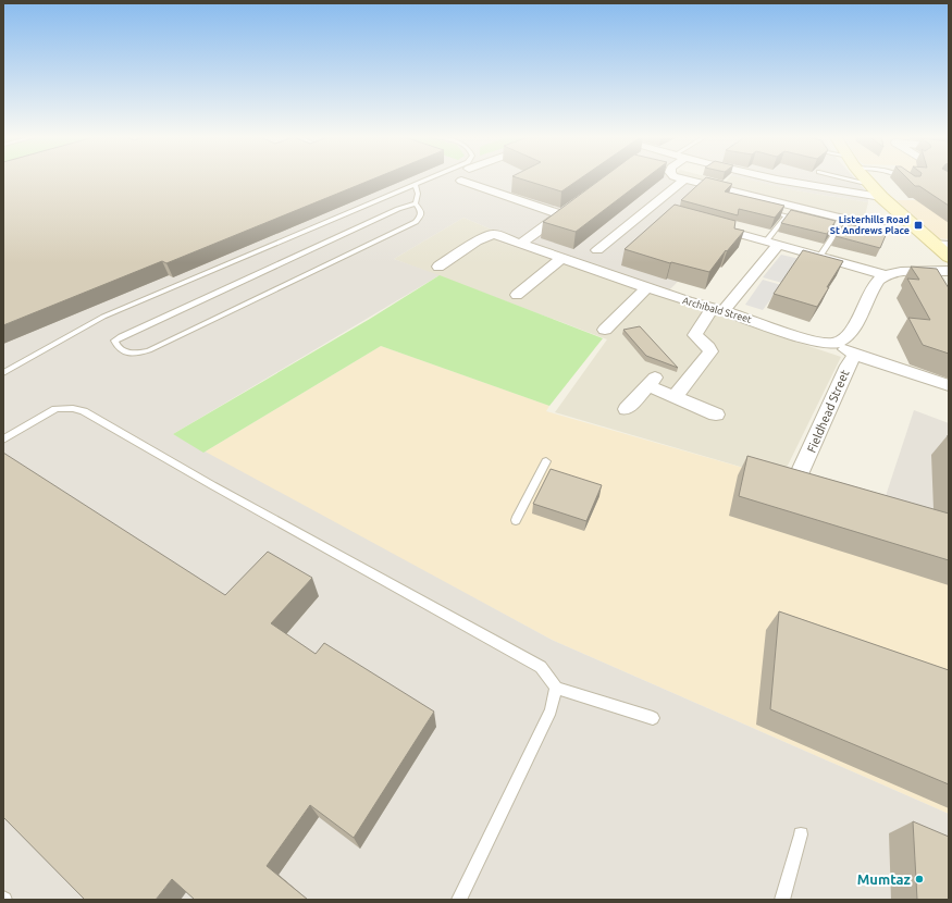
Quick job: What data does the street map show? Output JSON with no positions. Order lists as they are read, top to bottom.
{
  "streets": {
    "street": ["Archibald Street", "Fieldhead Street"]
  },
  "crossings": [
    ["Archibald Street", "Fieldhead Street"]
  ],
  "places": {
    "transit": ["Listerhills Road St Andrews Place"],
    "other": ["Mumtaz"]
  }
}
